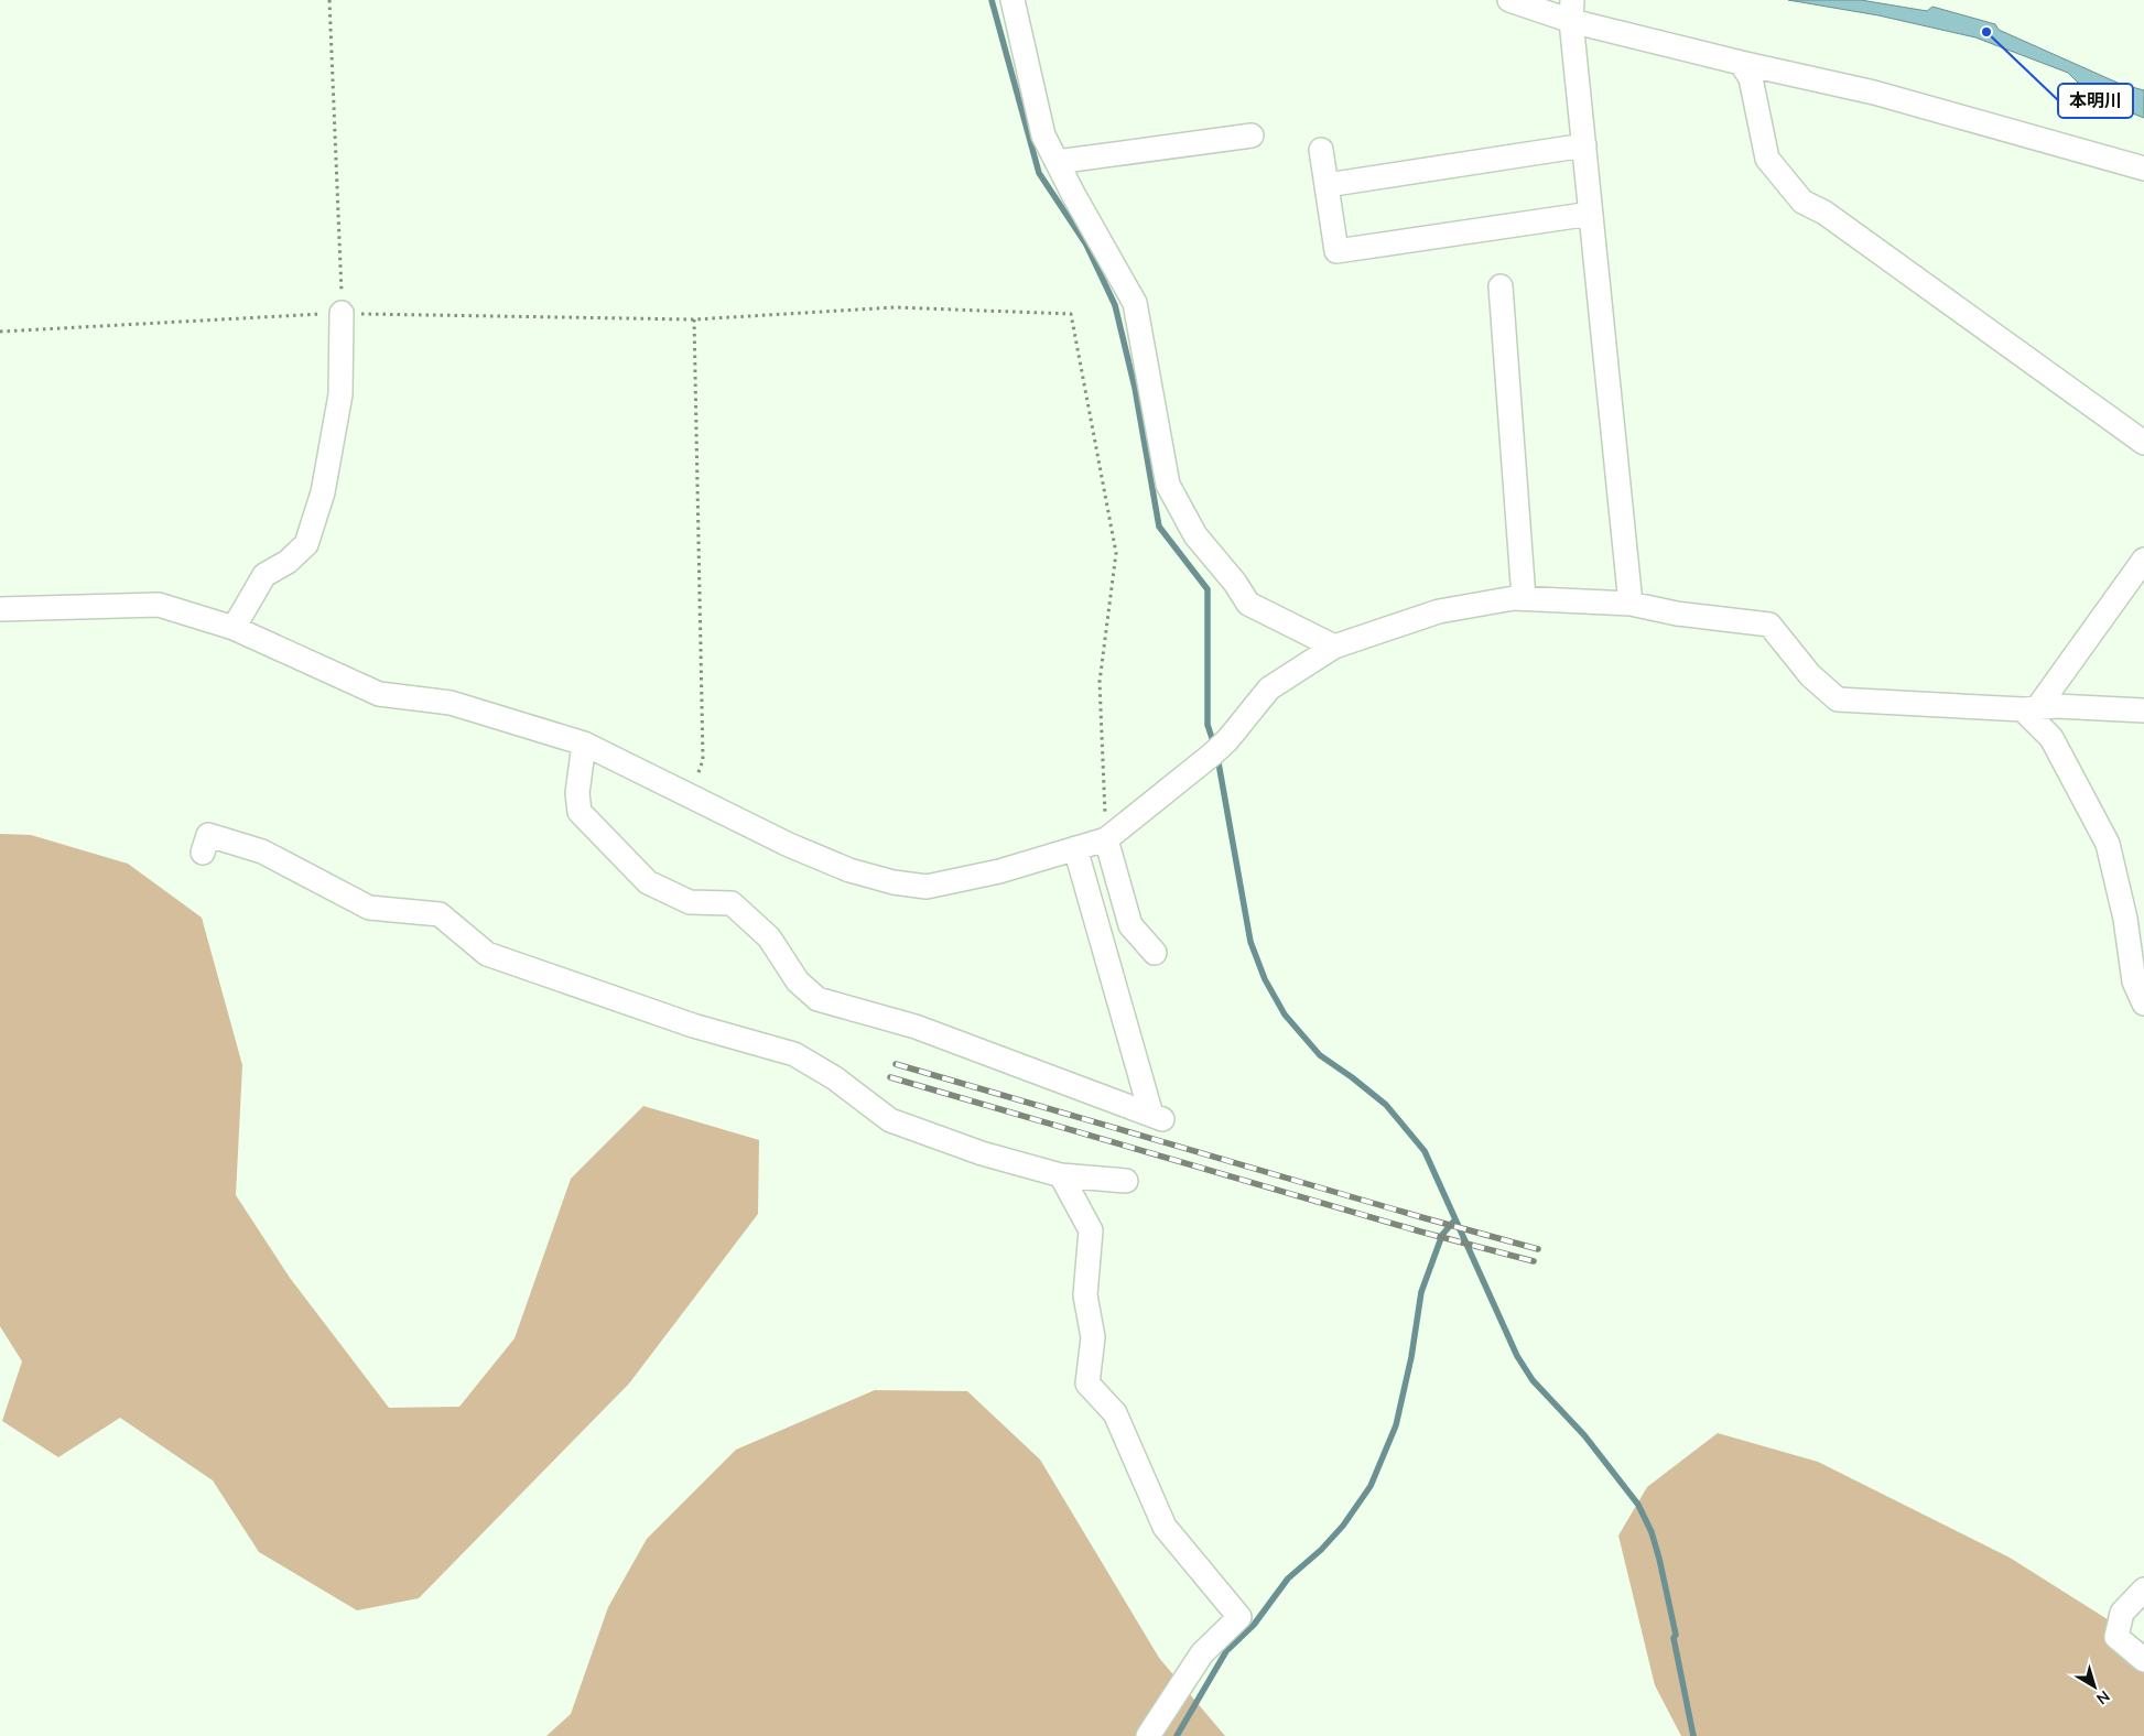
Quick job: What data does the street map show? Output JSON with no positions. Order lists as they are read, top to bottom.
{
  "places": ["本明川"],
  "north": "bottom right"
}
